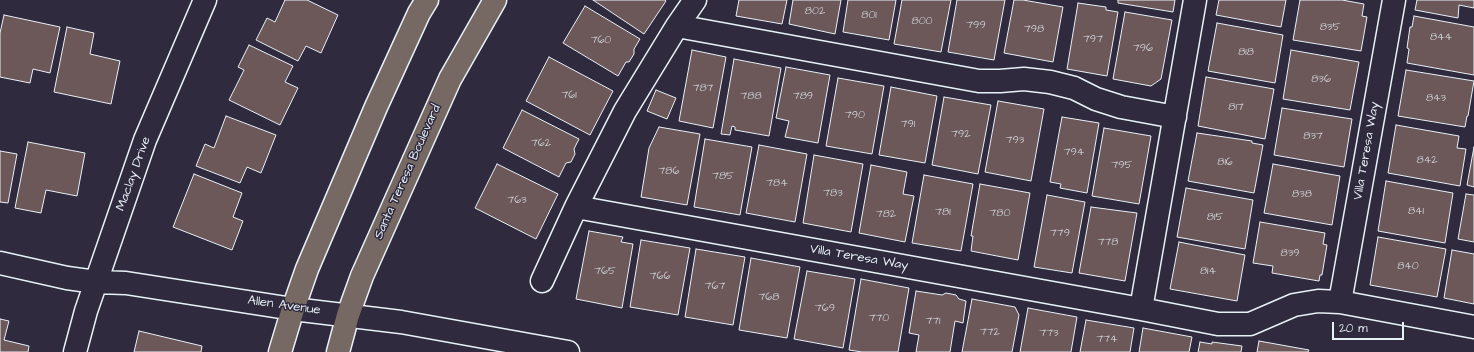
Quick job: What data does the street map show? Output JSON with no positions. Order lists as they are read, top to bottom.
{
  "streets": {
    "main road": ["Santa Teresa Boulevard"],
    "street": ["Villa Teresa Way", "Maclay Drive", "Allen Avenue"]
  },
  "crossings": [
    ["Santa Teresa Boulevard", "Allen Avenue"],
    ["Maclay Drive", "Allen Avenue"]
  ],
  "house_numbers": [
    "802",
    "801",
    "800",
    "799",
    "835",
    "798",
    "844",
    "797",
    "760",
    "796",
    "818",
    "836",
    "787",
    "761",
    "788",
    "789",
    "843",
    "817",
    "790",
    "791",
    "792",
    "837",
    "793",
    "762",
    "794",
    "842",
    "816",
    "795",
    "786",
    "785",
    "784",
    "783",
    "838",
    "763",
    "841",
    "781",
    "780",
    "782",
    "815",
    "779",
    "778",
    "839",
    "840",
    "765",
    "814",
    "766",
    "767",
    "768",
    "769",
    "770",
    "771",
    "772",
    "773",
    "774"
  ],
  "scale_bar": "20 m"
}
